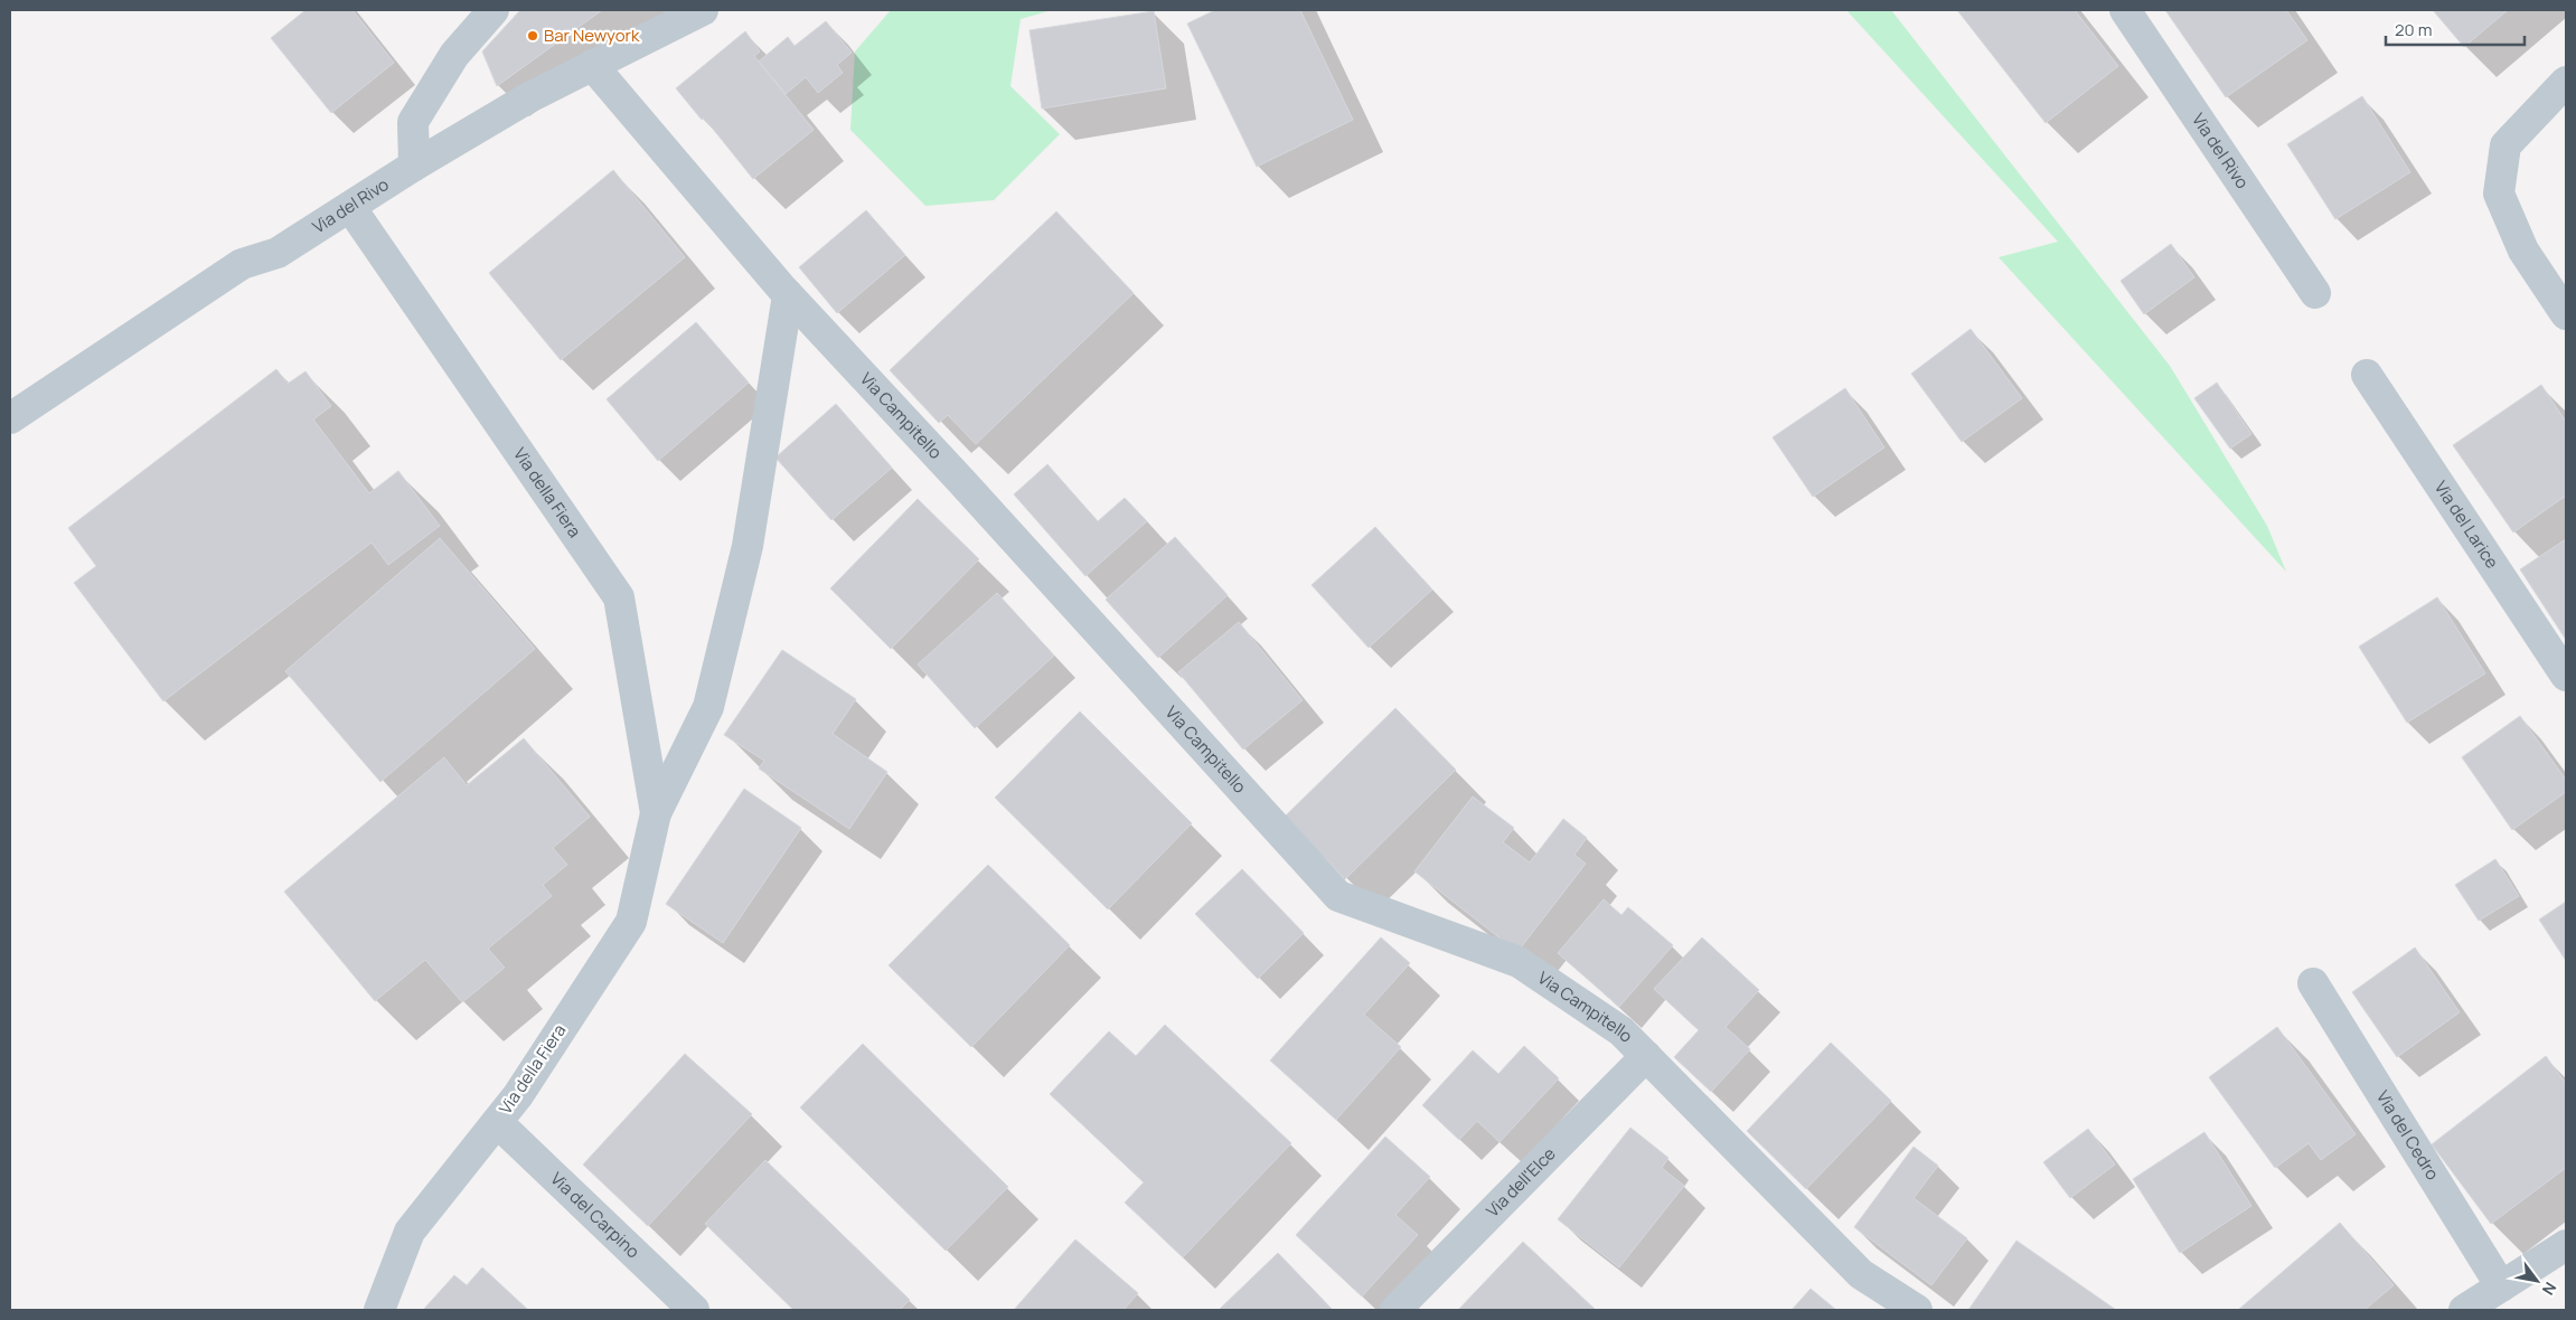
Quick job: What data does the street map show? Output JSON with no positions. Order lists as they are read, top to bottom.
{
  "streets": {
    "street": [
      "Via del Rivo",
      "Via Campitello",
      "Via della Fiera",
      "Via del Larice",
      "Via del Cedro",
      "Via dell'Elce",
      "Via del Carpino"
    ]
  },
  "crossings": [
    ["Via del Rivo", "Via Campitello"],
    ["Via del Rivo", "Via della Fiera"],
    ["Via Campitello", "Via della Fiera"],
    ["Via Campitello", "Via dell'Elce"],
    ["Via della Fiera", "Via del Carpino"]
  ],
  "places": ["Bar Newyork"],
  "scale_bar": "20 m",
  "north": "bottom right"
}
